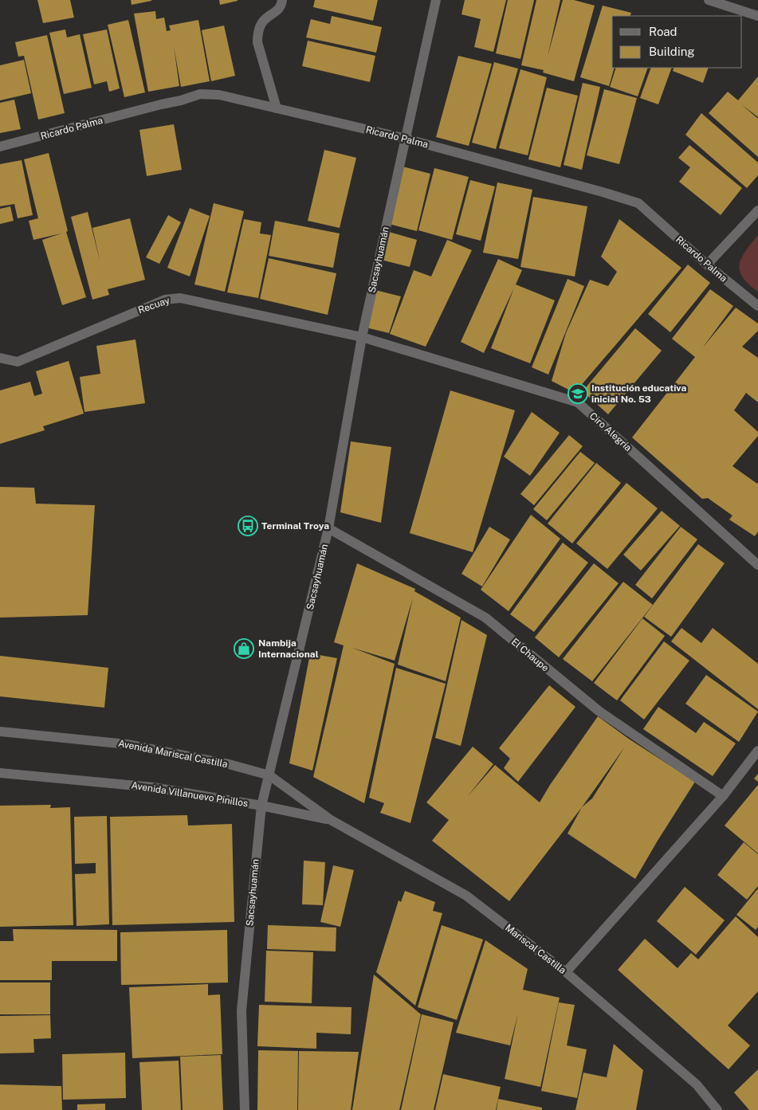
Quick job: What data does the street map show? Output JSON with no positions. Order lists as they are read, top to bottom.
{
  "streets": {
    "street": [
      "Ricardo Palma",
      "Sacsayhuamán",
      "Recuay",
      "Ciro Alegría",
      "El Chaupe",
      "Avenida Mariscal Castilla",
      "Avenida Villanuevo Pinillos",
      "Mariscal Castilla"
    ]
  },
  "crossings": [
    ["Ricardo Palma", "Sacsayhuamán"],
    ["Sacsayhuamán", "Recuay"],
    ["Sacsayhuamán", "Ciro Alegría"],
    ["Sacsayhuamán", "El Chaupe"],
    ["Sacsayhuamán", "Avenida Mariscal Castilla"],
    ["Sacsayhuamán", "Avenida Villanuevo Pinillos"],
    ["Recuay", "Ciro Alegría"],
    ["Avenida Mariscal Castilla", "Avenida Villanuevo Pinillos"],
    ["Avenida Mariscal Castilla", "Mariscal Castilla"],
    ["Avenida Villanuevo Pinillos", "Mariscal Castilla"]
  ],
  "places": {
    "school or university": ["Institución educativa inicial No. 53"],
    "bus stop": ["Terminal Troya"],
    "shop": ["Nambija Internacional"]
  },
  "legend": ["Road", "Building"]
}
